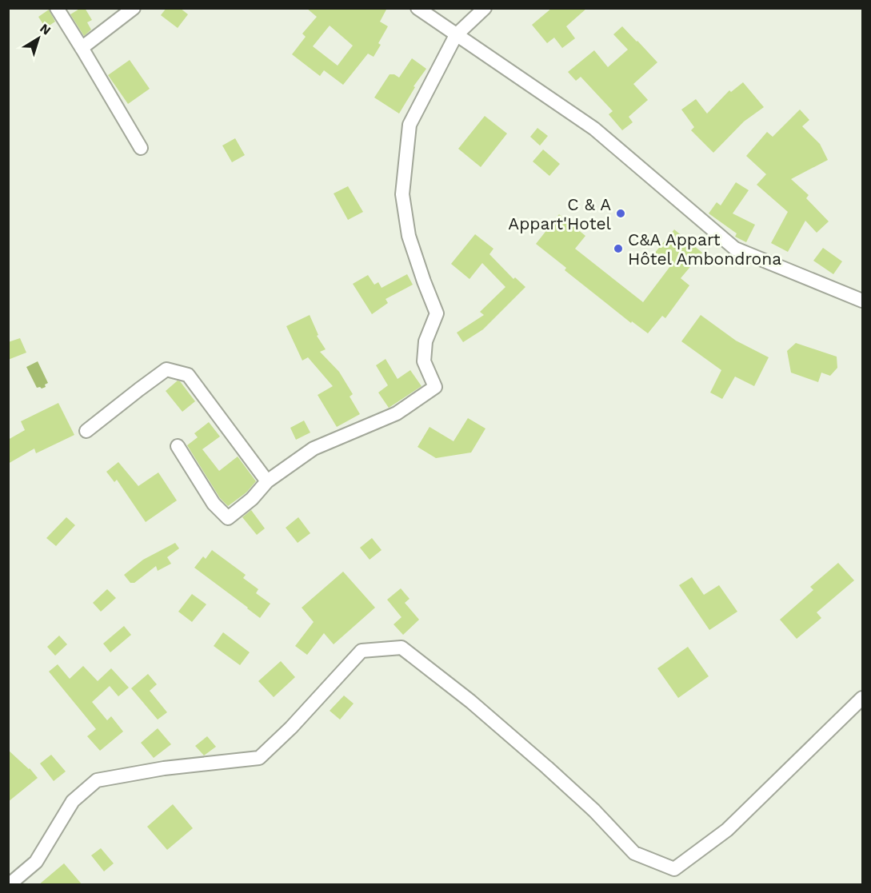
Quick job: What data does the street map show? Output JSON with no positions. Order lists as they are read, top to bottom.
{
  "places": ["C & A Appart'Hotel", "C&A Appart Hôtel Ambondrona"],
  "north": "top right"
}
